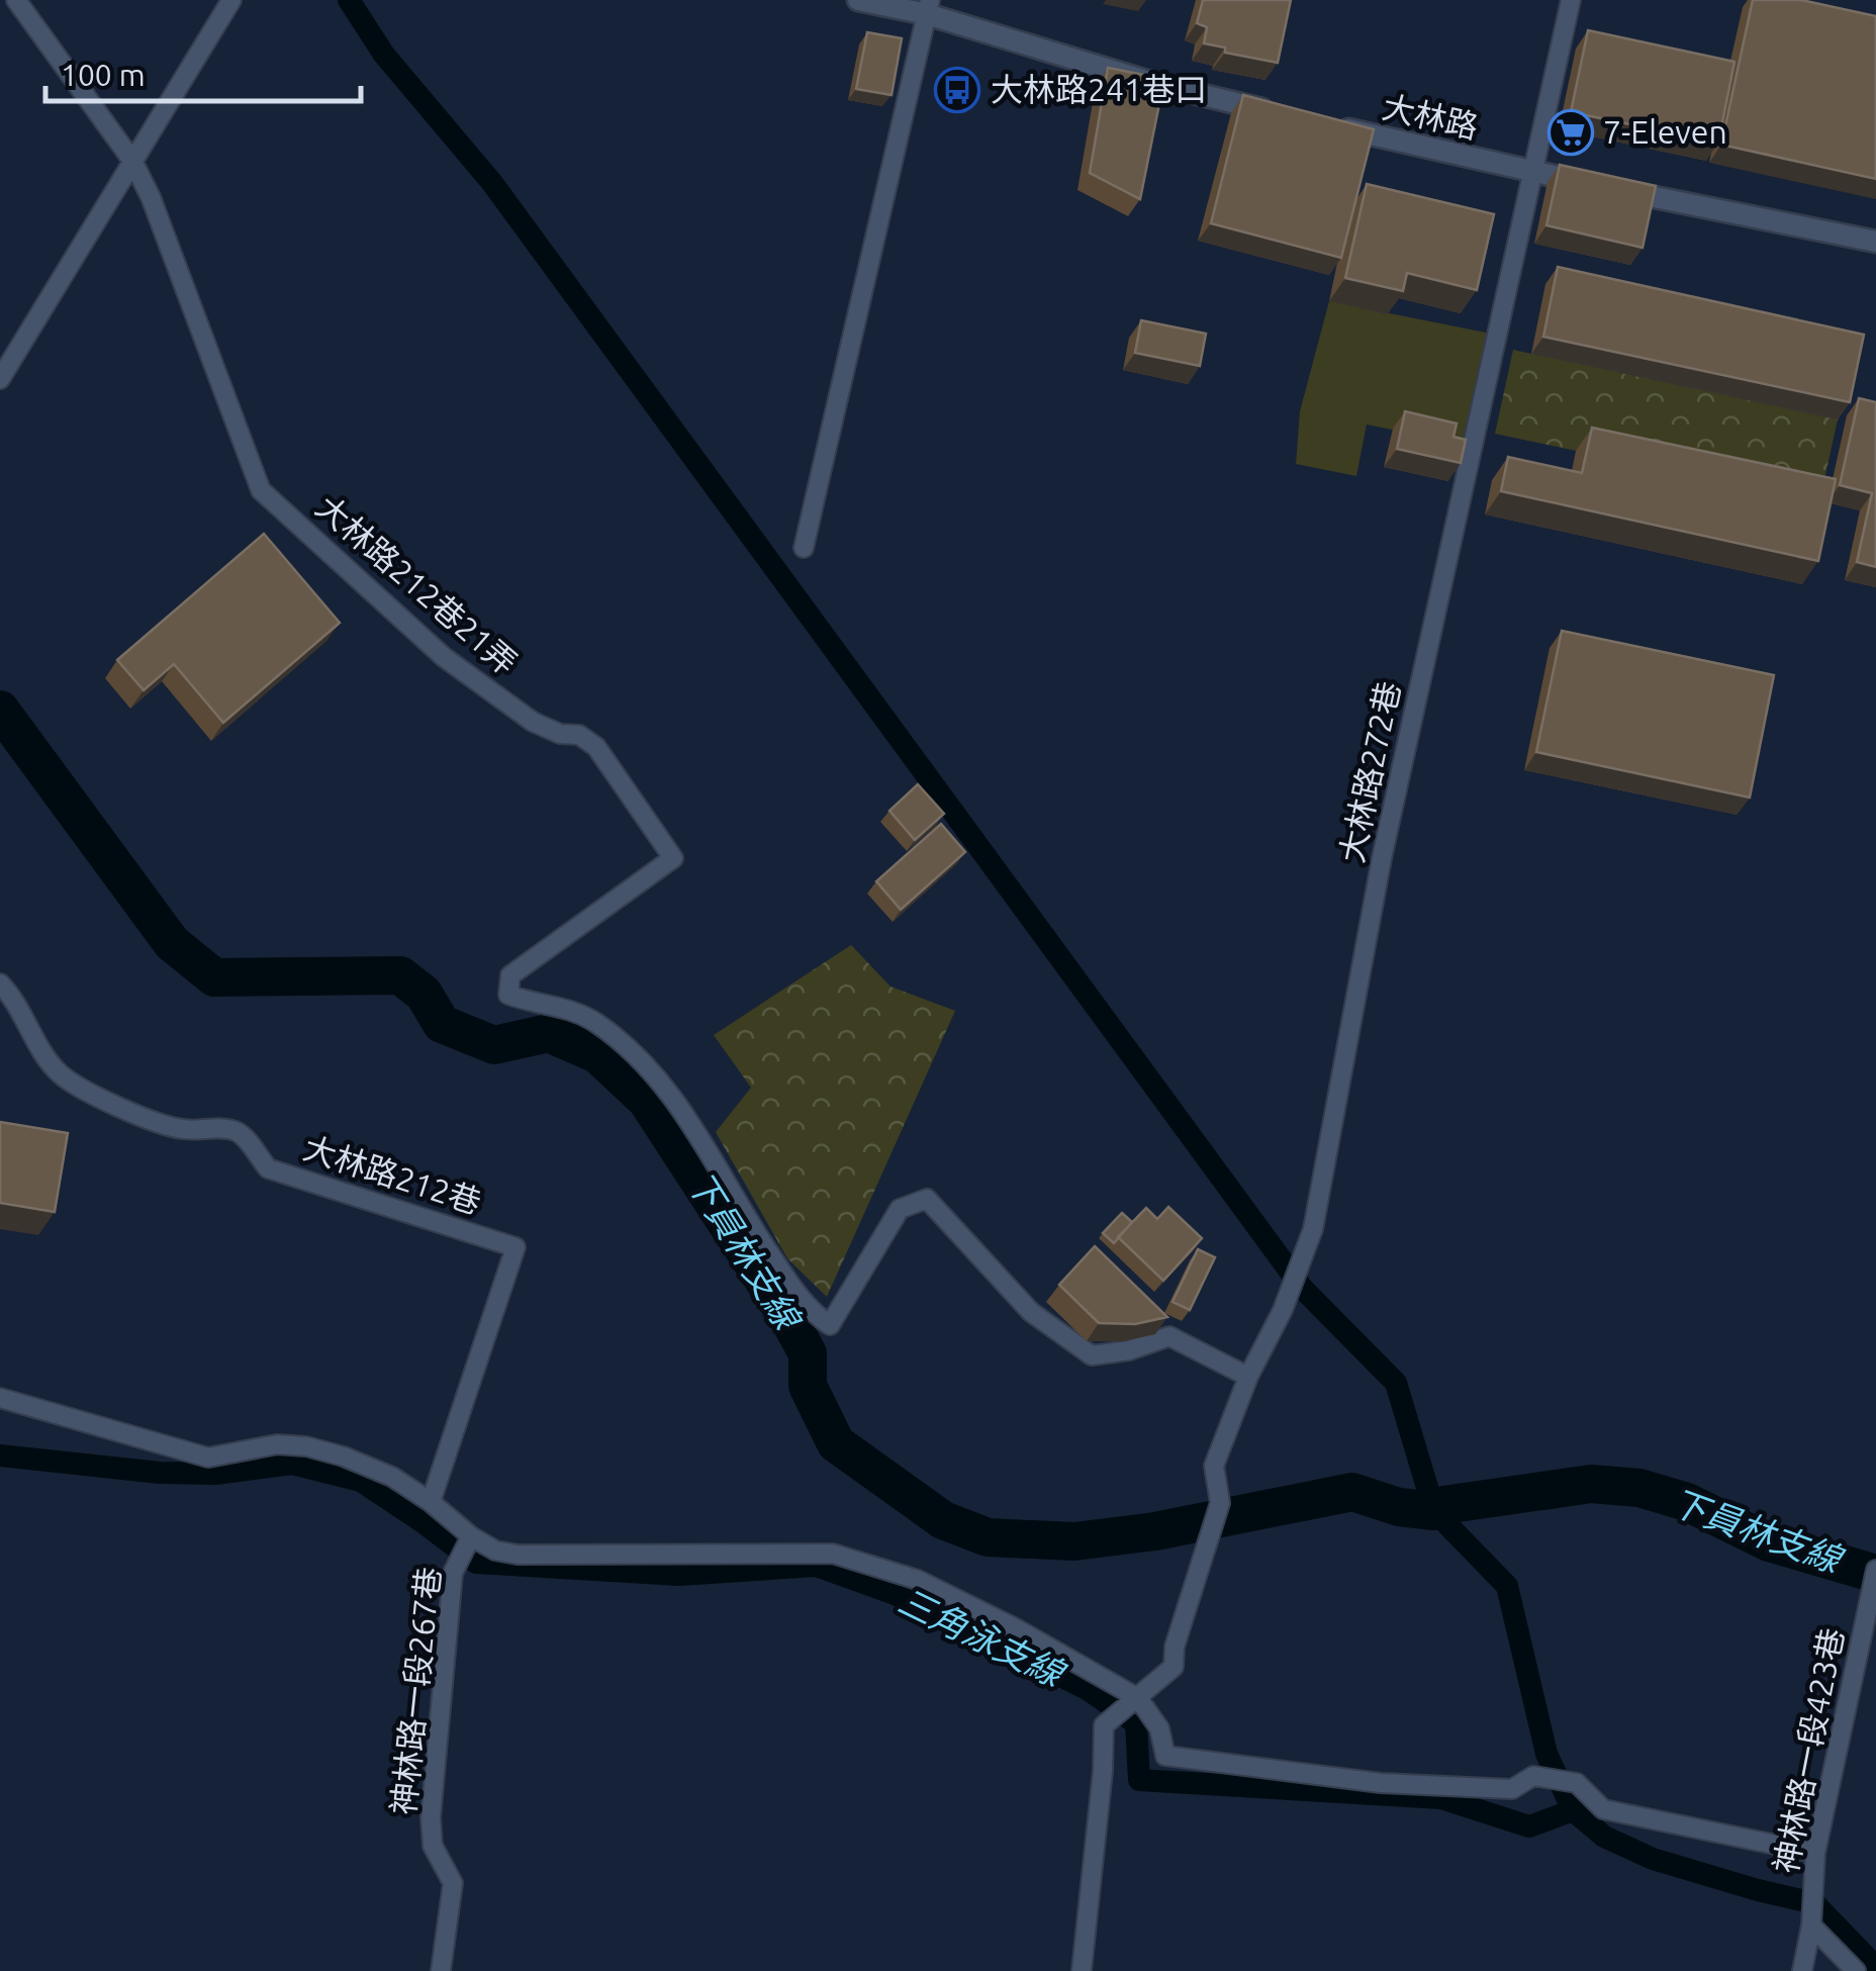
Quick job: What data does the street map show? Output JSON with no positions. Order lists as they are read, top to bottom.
{
  "streets": {
    "street": [
      "大林路",
      "大林路212巷21弄",
      "大林路272巷",
      "大林路212巷",
      "神林路一段267巷",
      "神林路一段423巷"
    ]
  },
  "crossings": [
    ["大林路", "大林路272巷"],
    ["大林路212巷21弄", "大林路272巷"]
  ],
  "water": ["下員林支線", "三角泳支線"],
  "places": {
    "bus stop": ["大林路241巷口"],
    "supermarket": ["7-Eleven"]
  },
  "scale_bar": "100 m"
}
